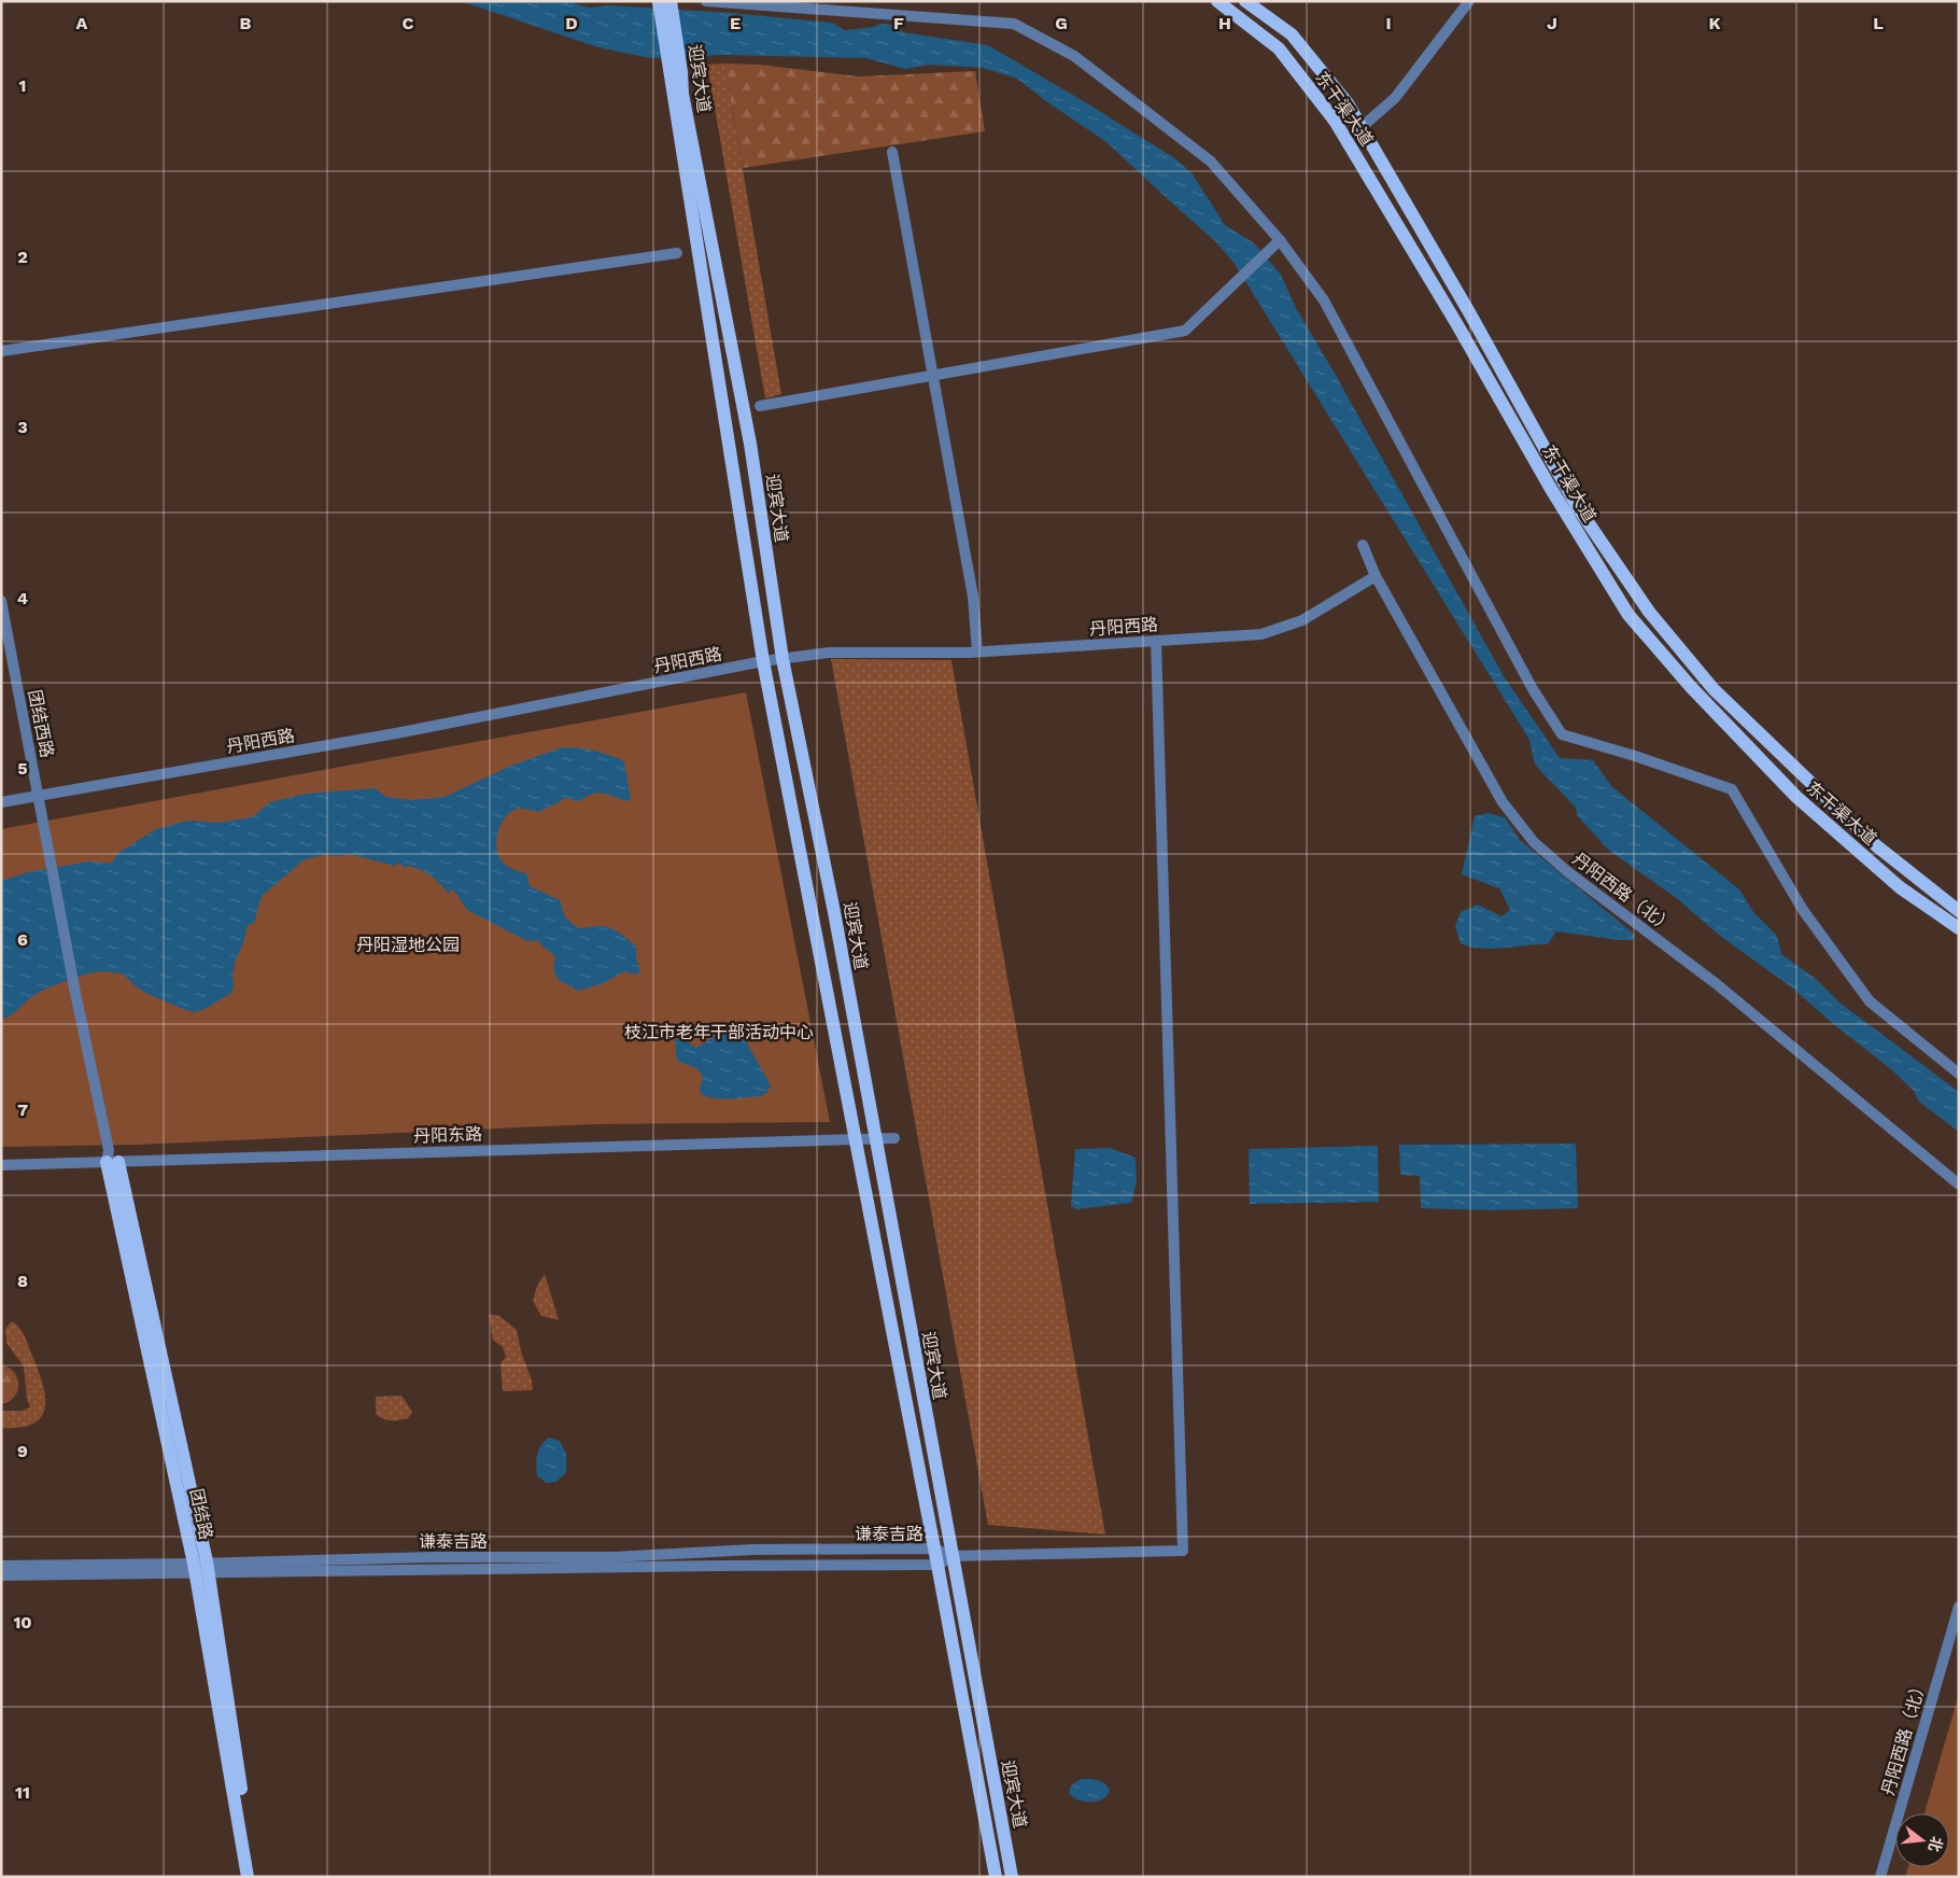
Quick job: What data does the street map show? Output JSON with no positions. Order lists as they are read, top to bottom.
{
  "streets": {
    "main road": ["迎宾大道", "东干渠大道", "团结路"],
    "street": [
      "丹阳西路",
      "团结西路",
      "丹阳西路（北）",
      "丹阳东路",
      "谦泰吉路"
    ]
  },
  "crossings": [
    ["迎宾大道", "丹阳西路"],
    ["迎宾大道", "丹阳东路"],
    ["迎宾大道", "谦泰吉路"],
    ["丹阳西路", "团结西路"],
    ["丹阳西路", "丹阳西路（北）"],
    ["团结西路", "丹阳东路"],
    ["团结西路", "团结路"],
    ["丹阳东路", "团结路"],
    ["团结路", "谦泰吉路"]
  ],
  "parks": ["丹阳湿地公园", "枝江市老年干部活动中心"],
  "north": "right",
  "grid": {
    "columns": [
      "A",
      "B",
      "C",
      "D",
      "E",
      "F",
      "G",
      "H",
      "I",
      "J",
      "K",
      "L"
    ],
    "rows": [
      "1",
      "2",
      "3",
      "4",
      "5",
      "6",
      "7",
      "8",
      "9",
      "10",
      "11"
    ]
  }
}
